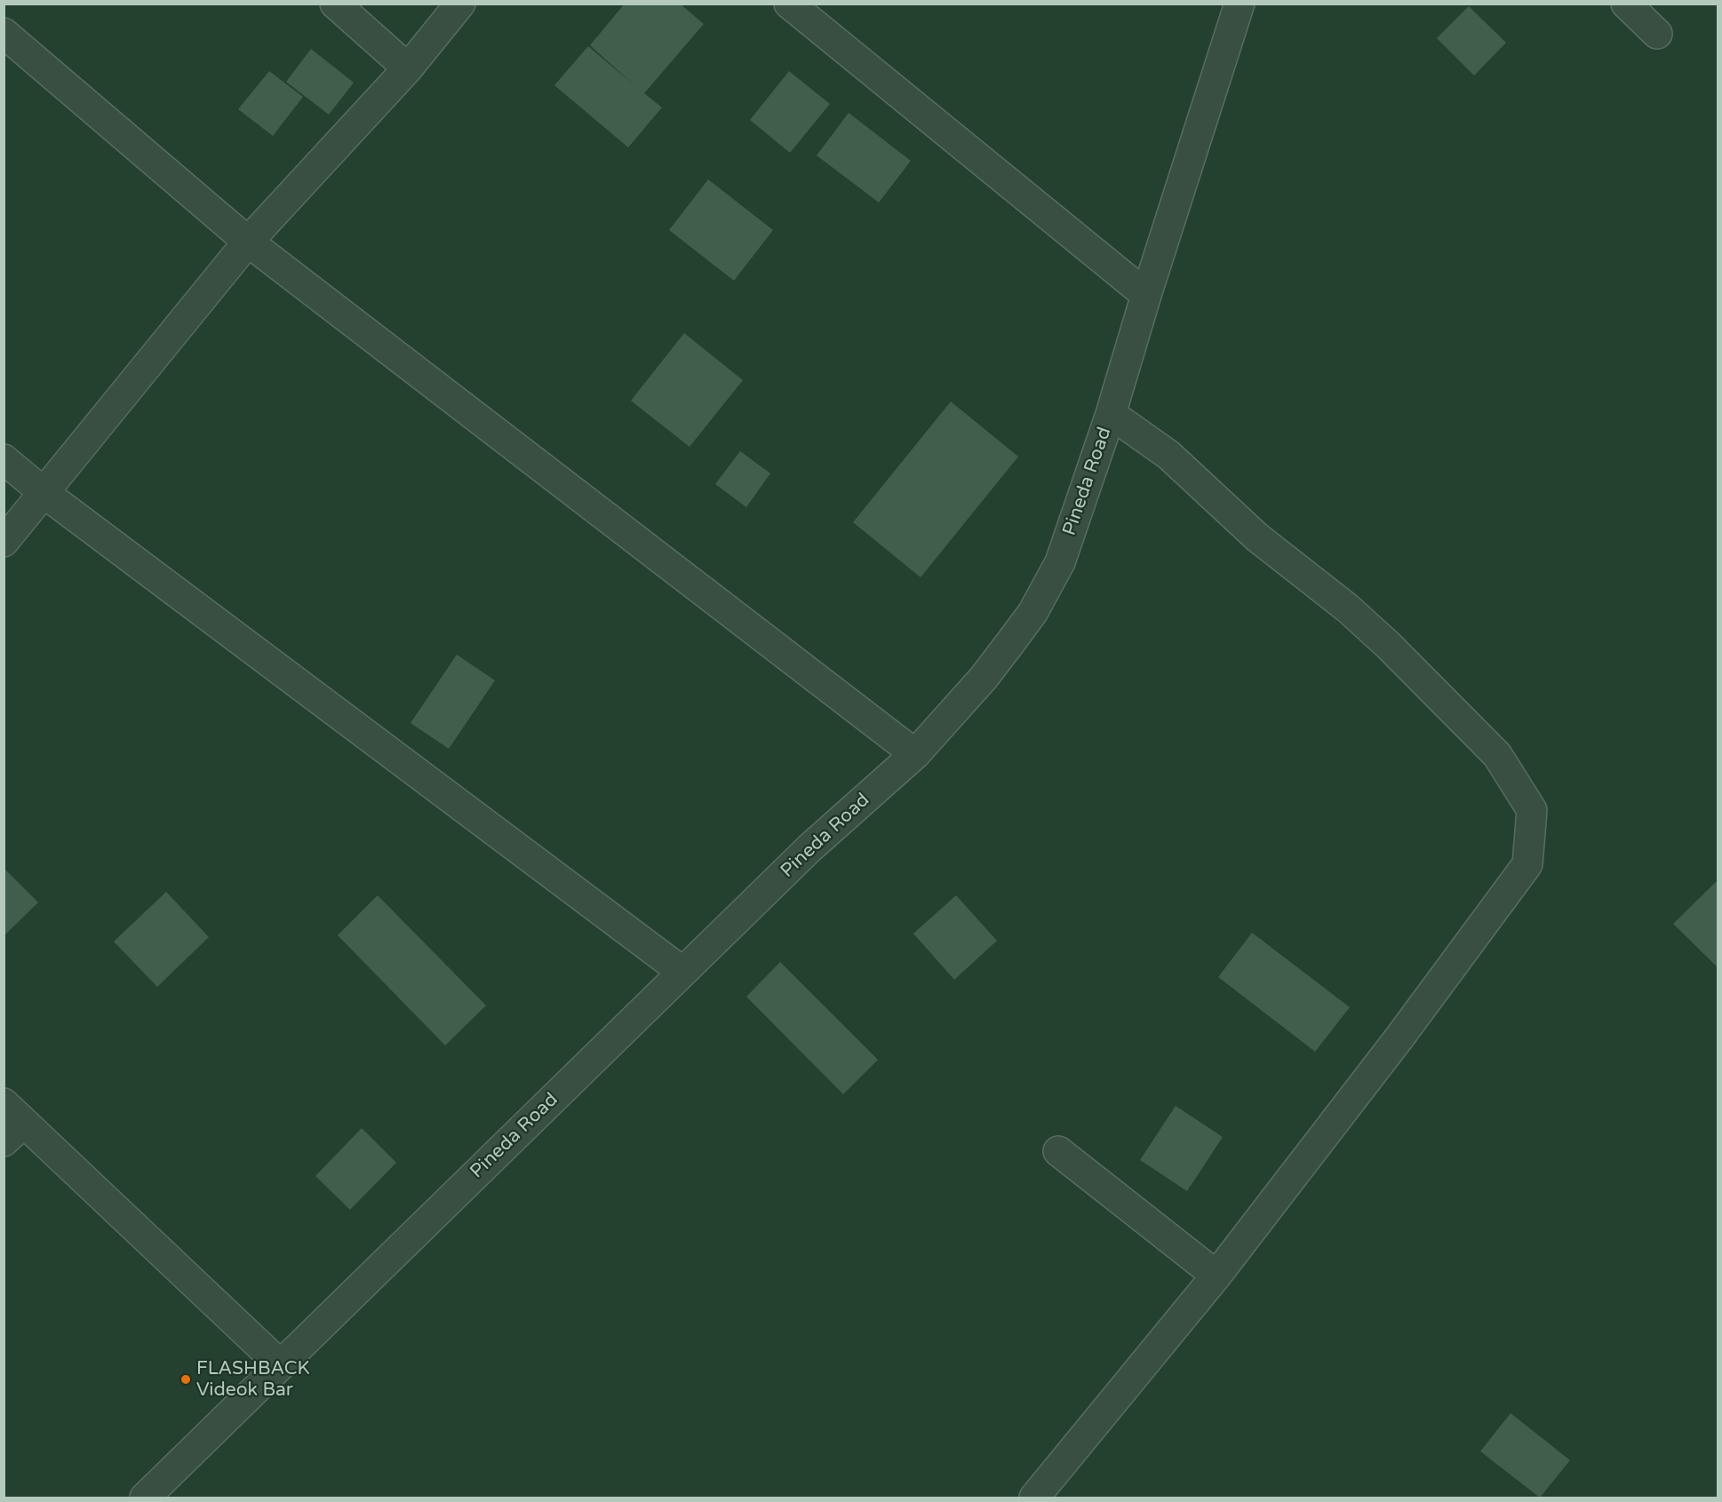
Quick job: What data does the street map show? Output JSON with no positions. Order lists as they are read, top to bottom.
{
  "streets": {
    "street": ["Pineda Road"]
  },
  "places": ["FLASHBACK Videok Bar"]
}
